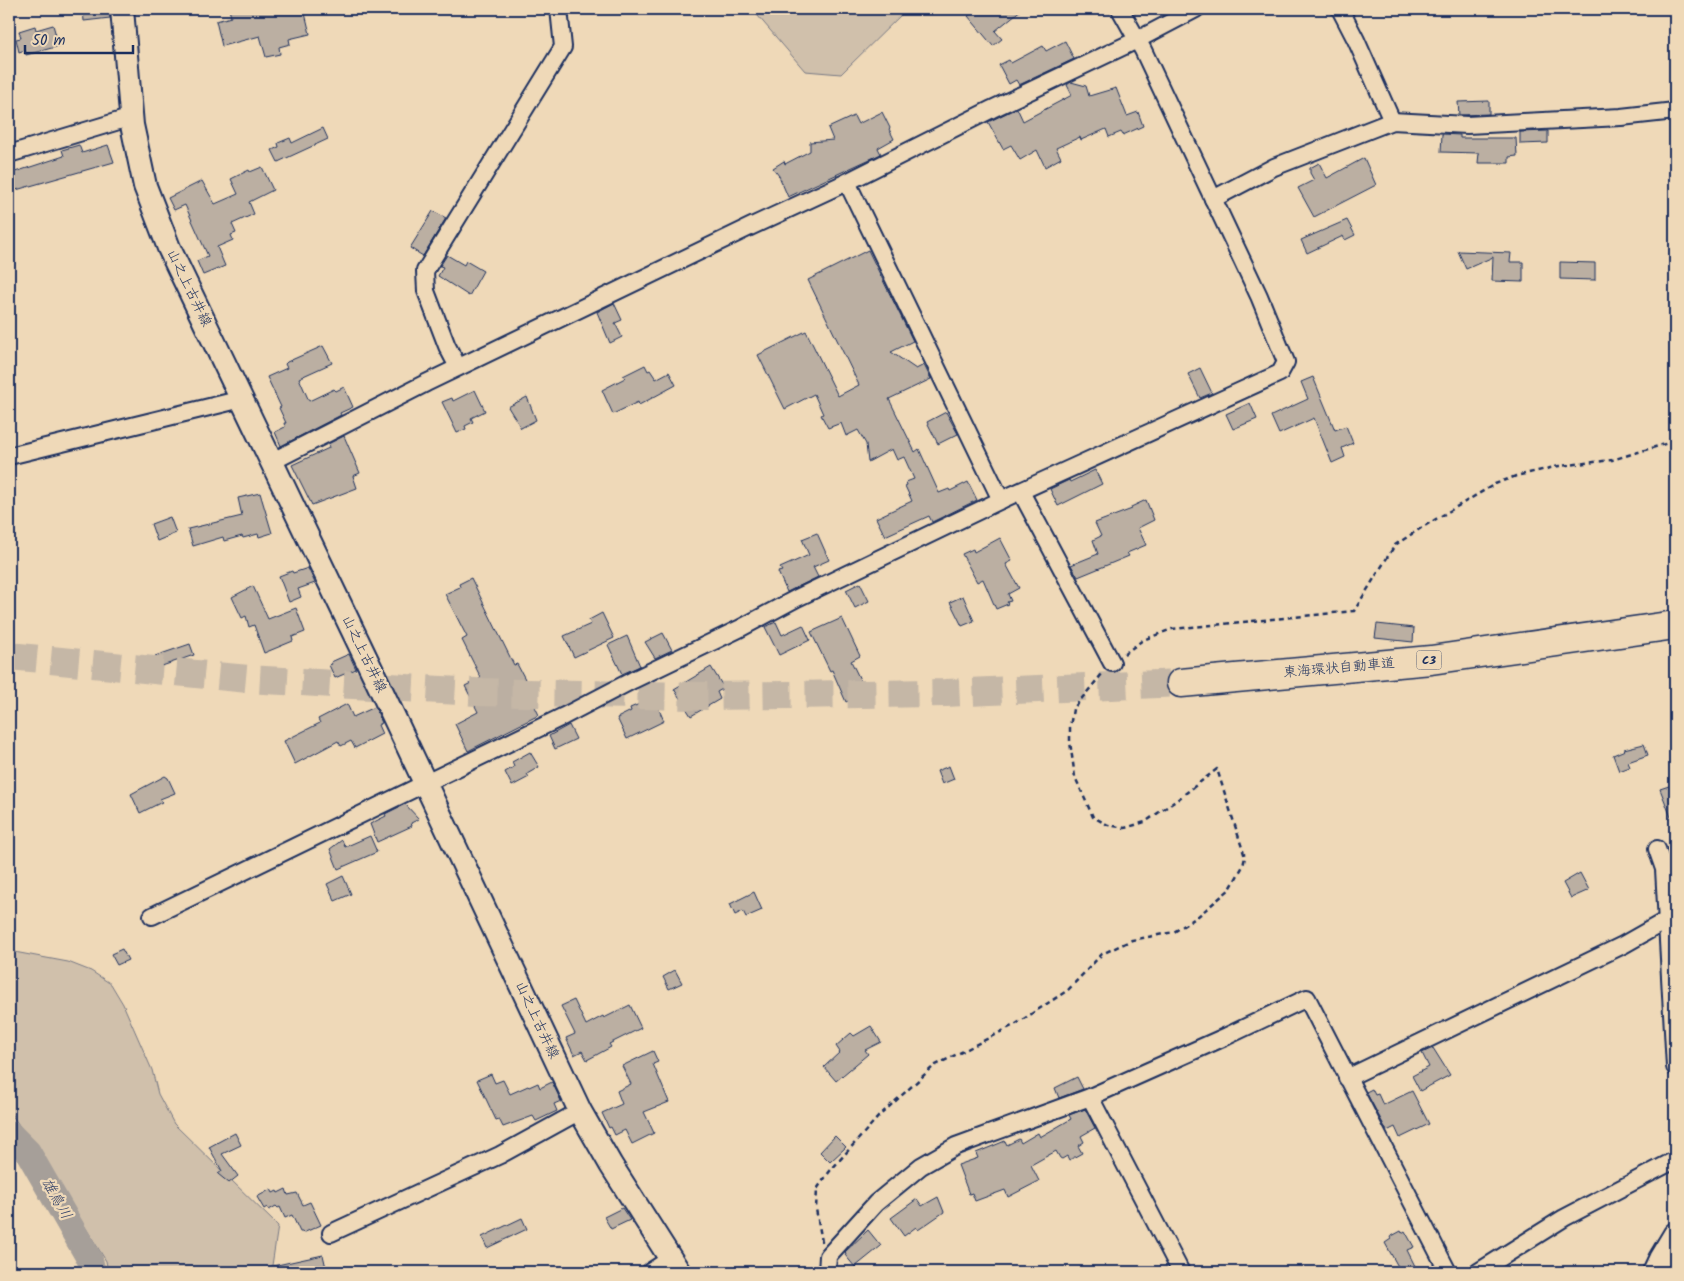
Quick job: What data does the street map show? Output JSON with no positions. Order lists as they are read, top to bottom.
{
  "streets": {
    "highway": ["C3", "東海環状自動車道"],
    "main road": ["山之上古井線"]
  },
  "water": ["雄鳥川"],
  "scale_bar": "50 m"
}
